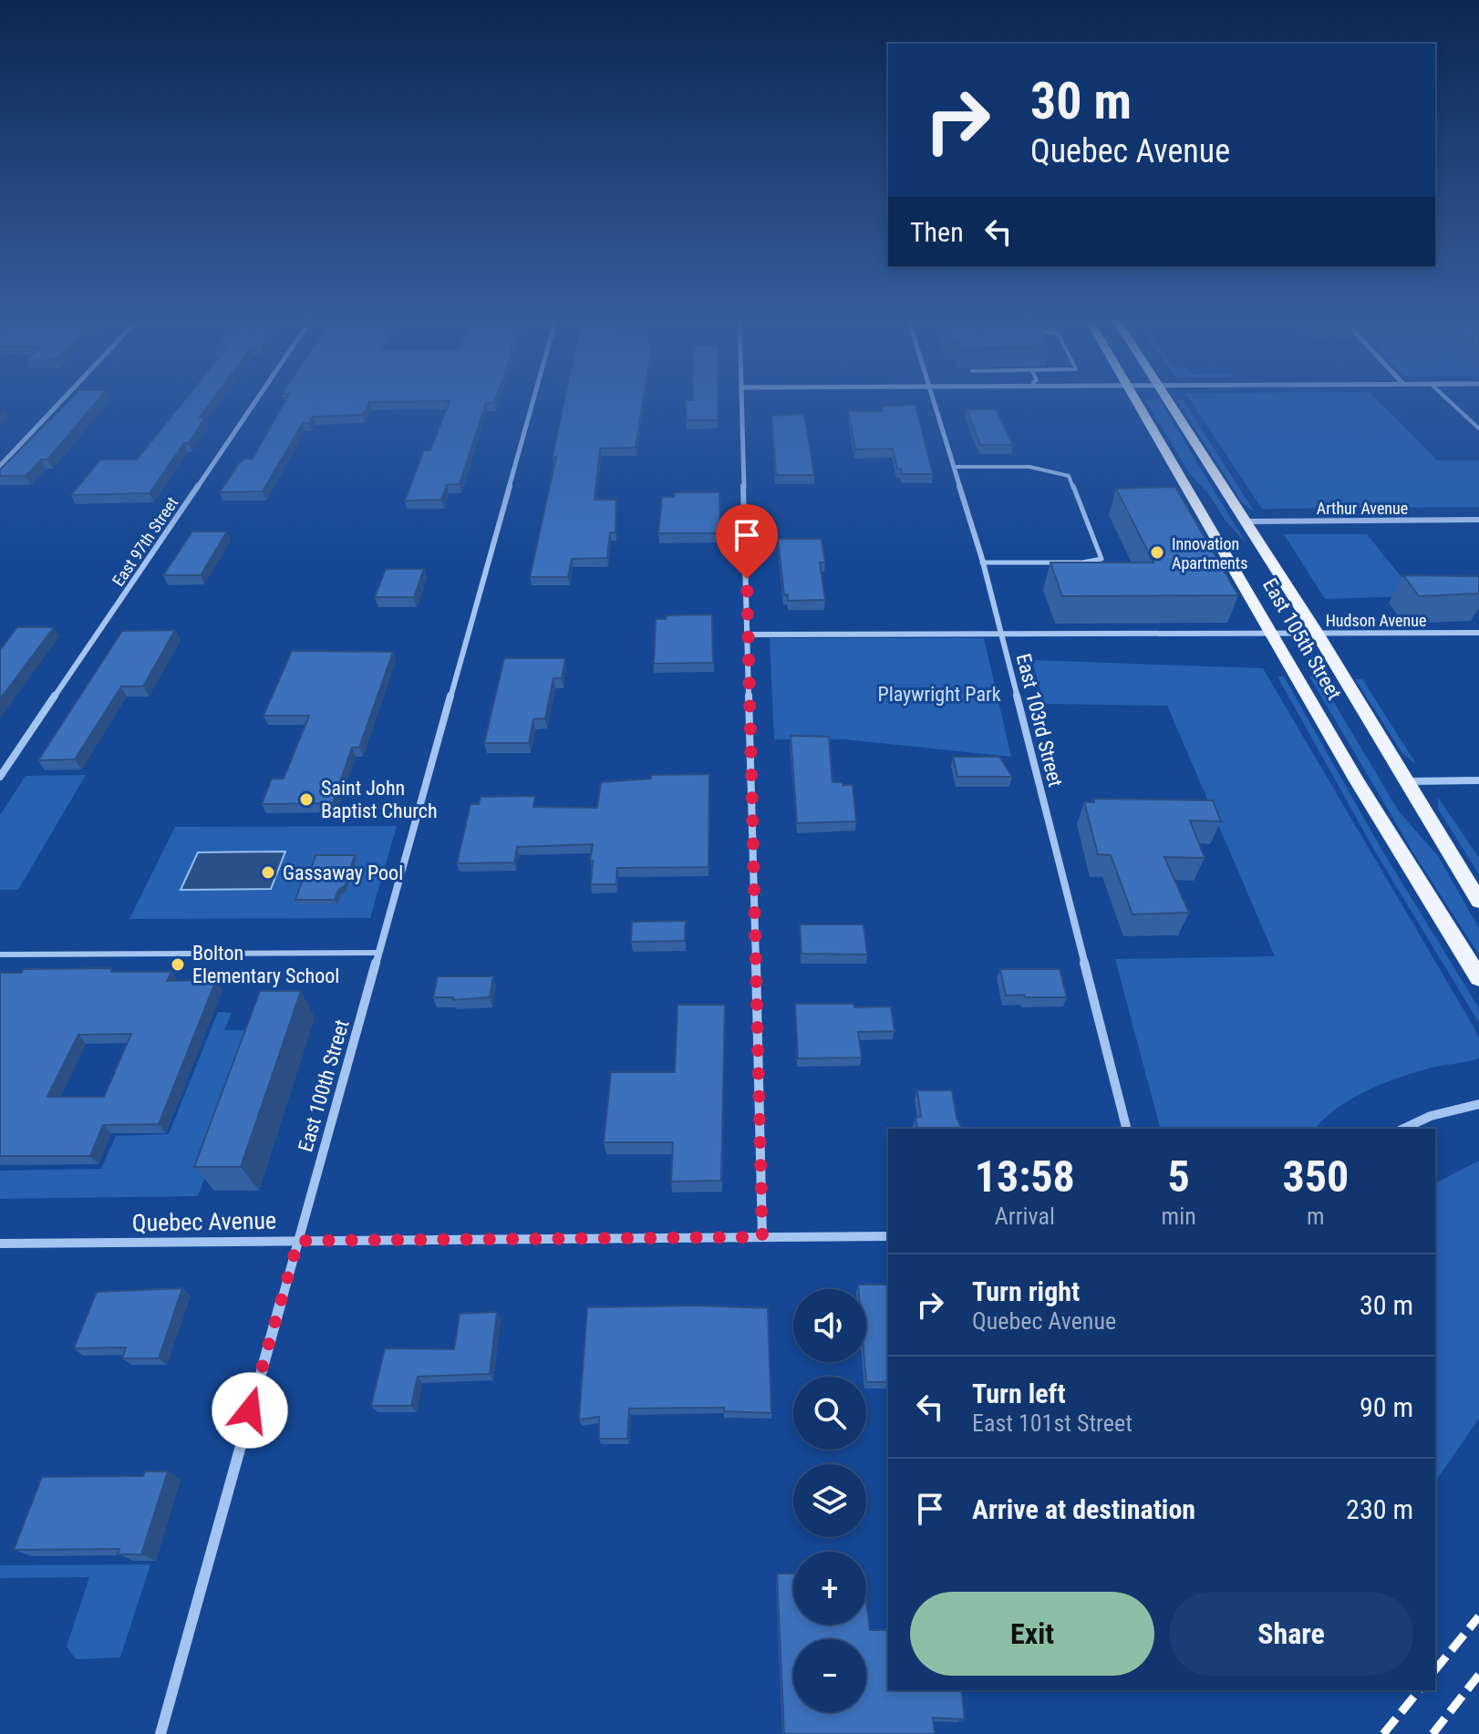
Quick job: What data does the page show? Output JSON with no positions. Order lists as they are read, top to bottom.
{
  "streets": {
    "main road": ["East 105th Street"],
    "street": [
      "Arthur Avenue",
      "East 97th Street",
      "Hudson Avenue",
      "East 103rd Street",
      "East 100th Street",
      "Quebec Avenue"
    ]
  },
  "crossings": [
    ["Arthur Avenue", "East 105th Street"],
    ["Hudson Avenue", "East 105th Street"],
    ["Hudson Avenue", "East 103rd Street"],
    ["East 100th Street", "Quebec Avenue"]
  ],
  "parks": ["Playwright Park"],
  "places": [
    "Innovation Apartments",
    "Saint John Baptist Church",
    "Gassaway Pool",
    "Bolton Elementary School"
  ],
  "page": {
    "turn": ["30 m", "Quebec Avenue"],
    "then": "Then",
    "eta": [
      "13:58",
      "Arrival",
      "5",
      "min",
      "350",
      "m"
    ],
    "list": [
      {
        "name": "Turn right",
        "note": "Quebec Avenue",
        "value": "30 m"
      },
      {
        "name": "Turn left",
        "note": "East 101st Street",
        "value": "90 m"
      },
      {
        "name": "Arrive at destination",
        "value": "230 m"
      }
    ],
    "map_buttons": ["+", "−"],
    "buttons": ["Exit", "Share"]
  }
}
